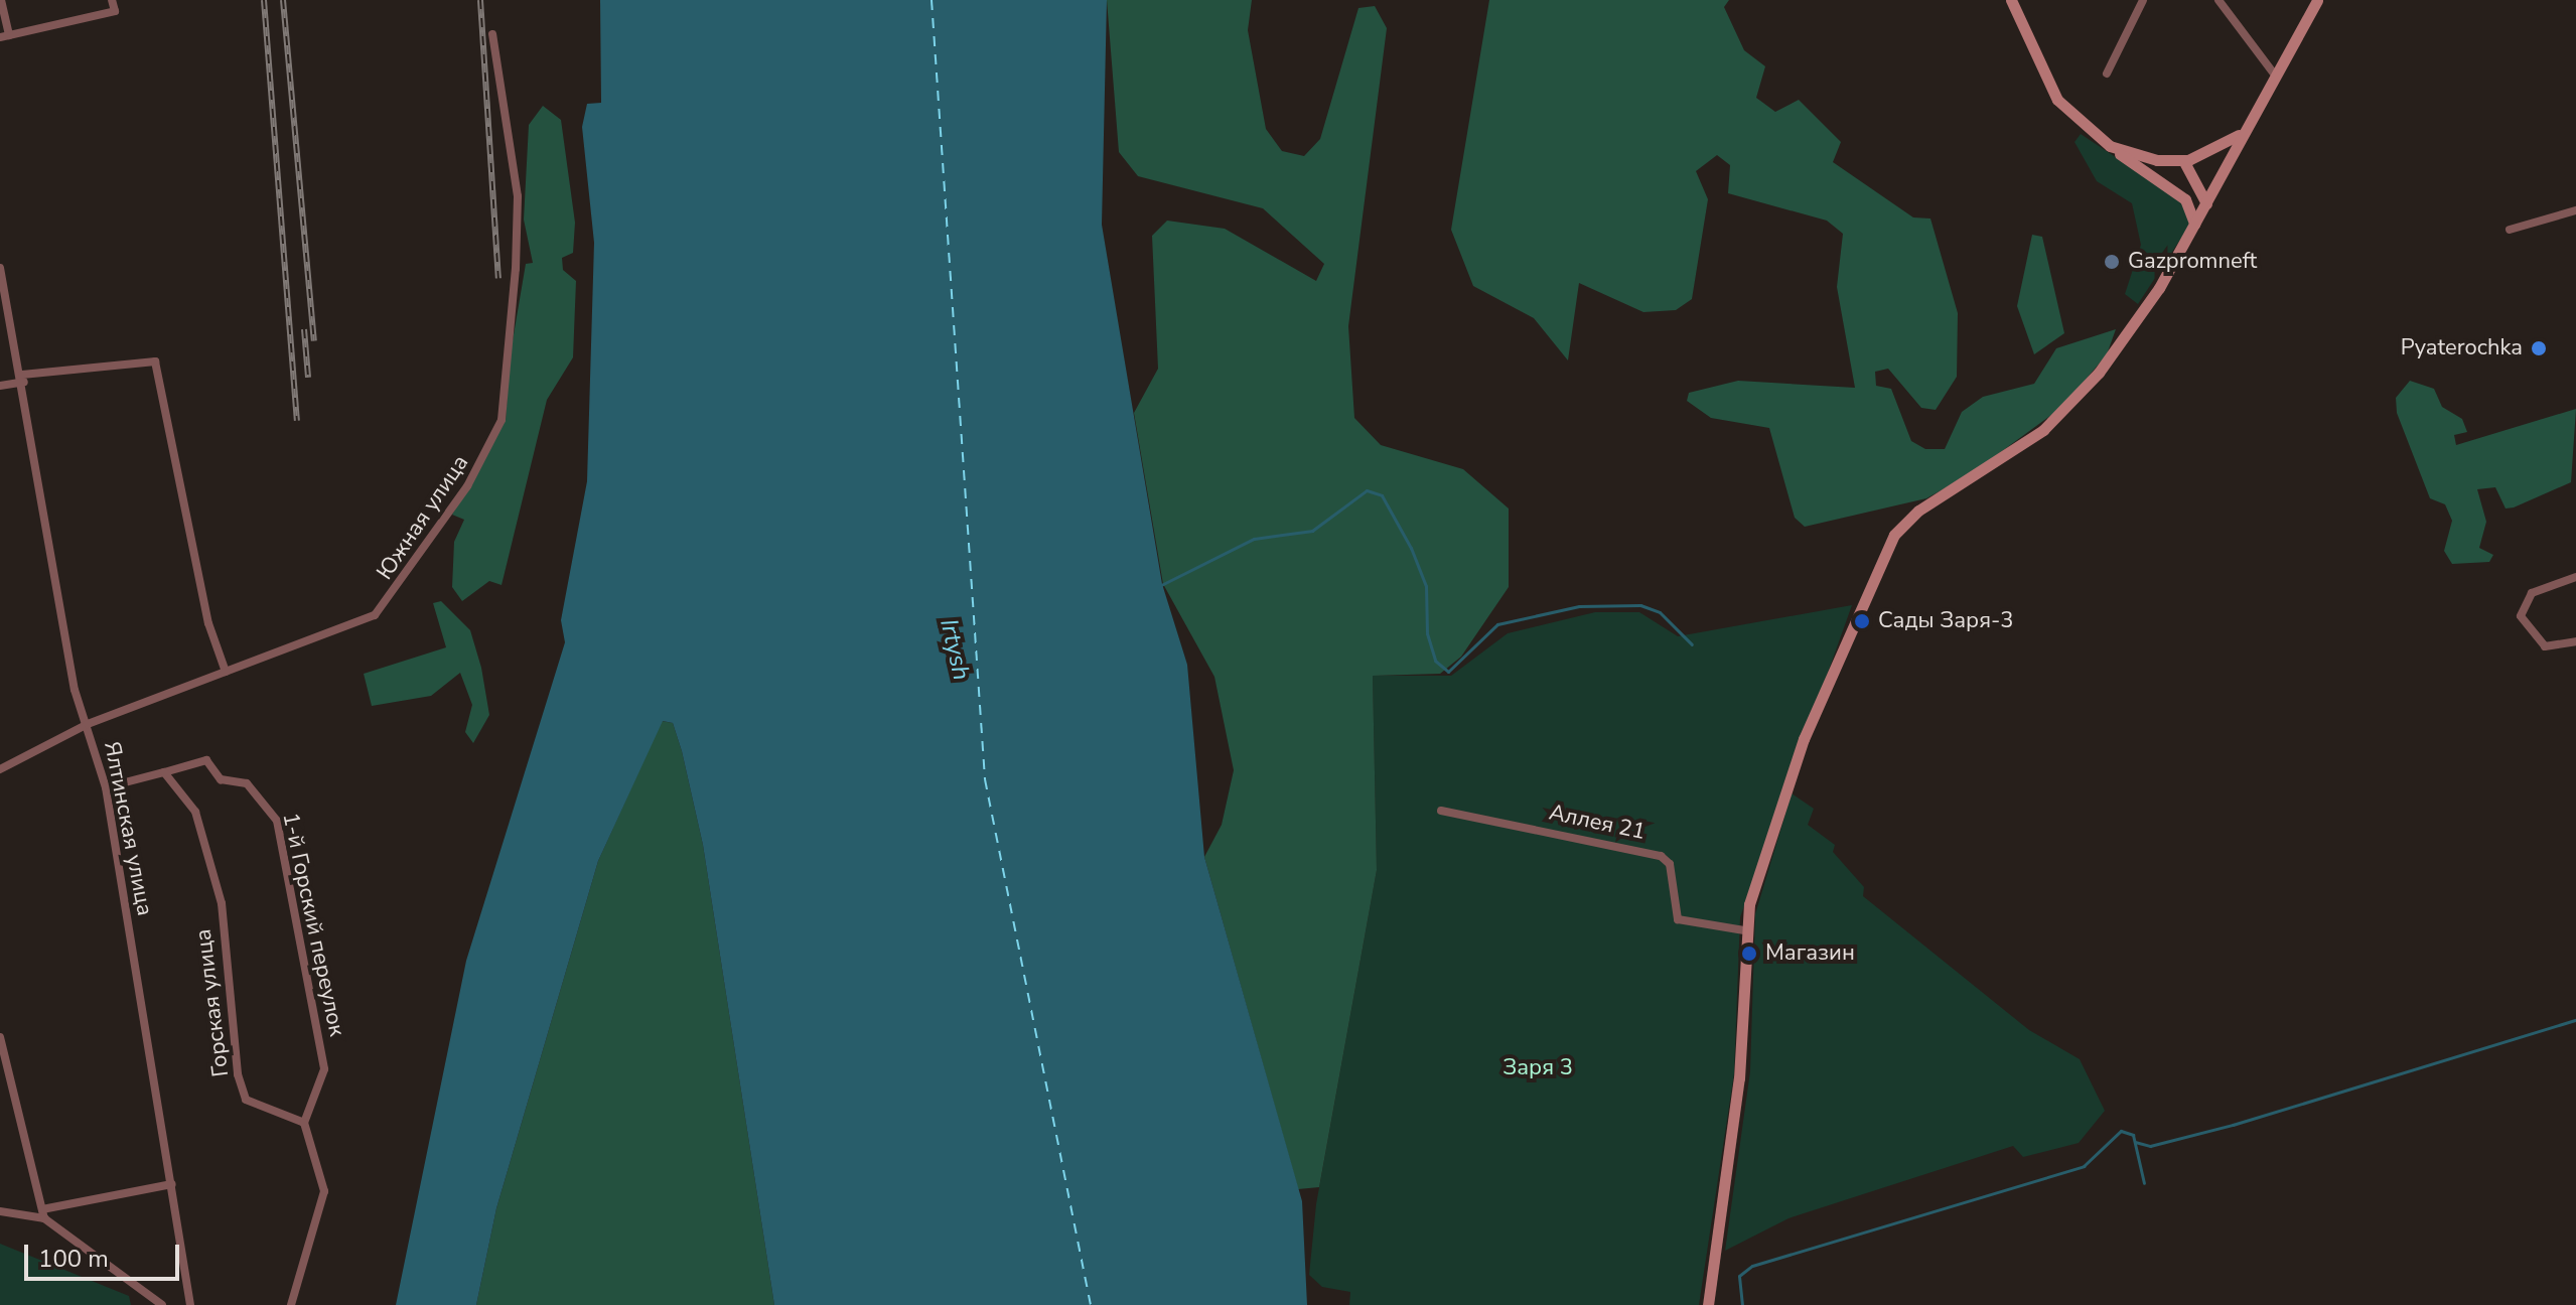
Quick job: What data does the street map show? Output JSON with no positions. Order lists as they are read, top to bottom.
{
  "streets": {
    "street": [
      "Южная улица",
      "Аллея 21",
      "Ялтинская улица",
      "1-й Горский переулок",
      "Горская улица"
    ]
  },
  "crossings": [
    ["Южная улица", "Ялтинская улица"],
    ["1-й Горский переулок", "Горская улица"]
  ],
  "water": ["Irtysh"],
  "parks": ["Заря 3"],
  "places": [
    "Gazpromneft",
    "Pyaterochka",
    "Сады Заря-3",
    "Магазин"
  ],
  "scale_bar": "100 m"
}
